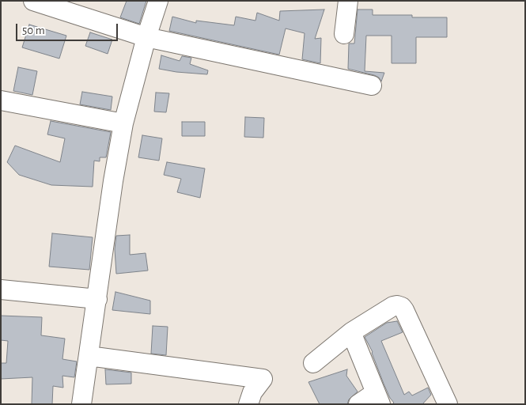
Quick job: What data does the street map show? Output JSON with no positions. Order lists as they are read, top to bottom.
{
  "scale_bar": "50 m"
}
